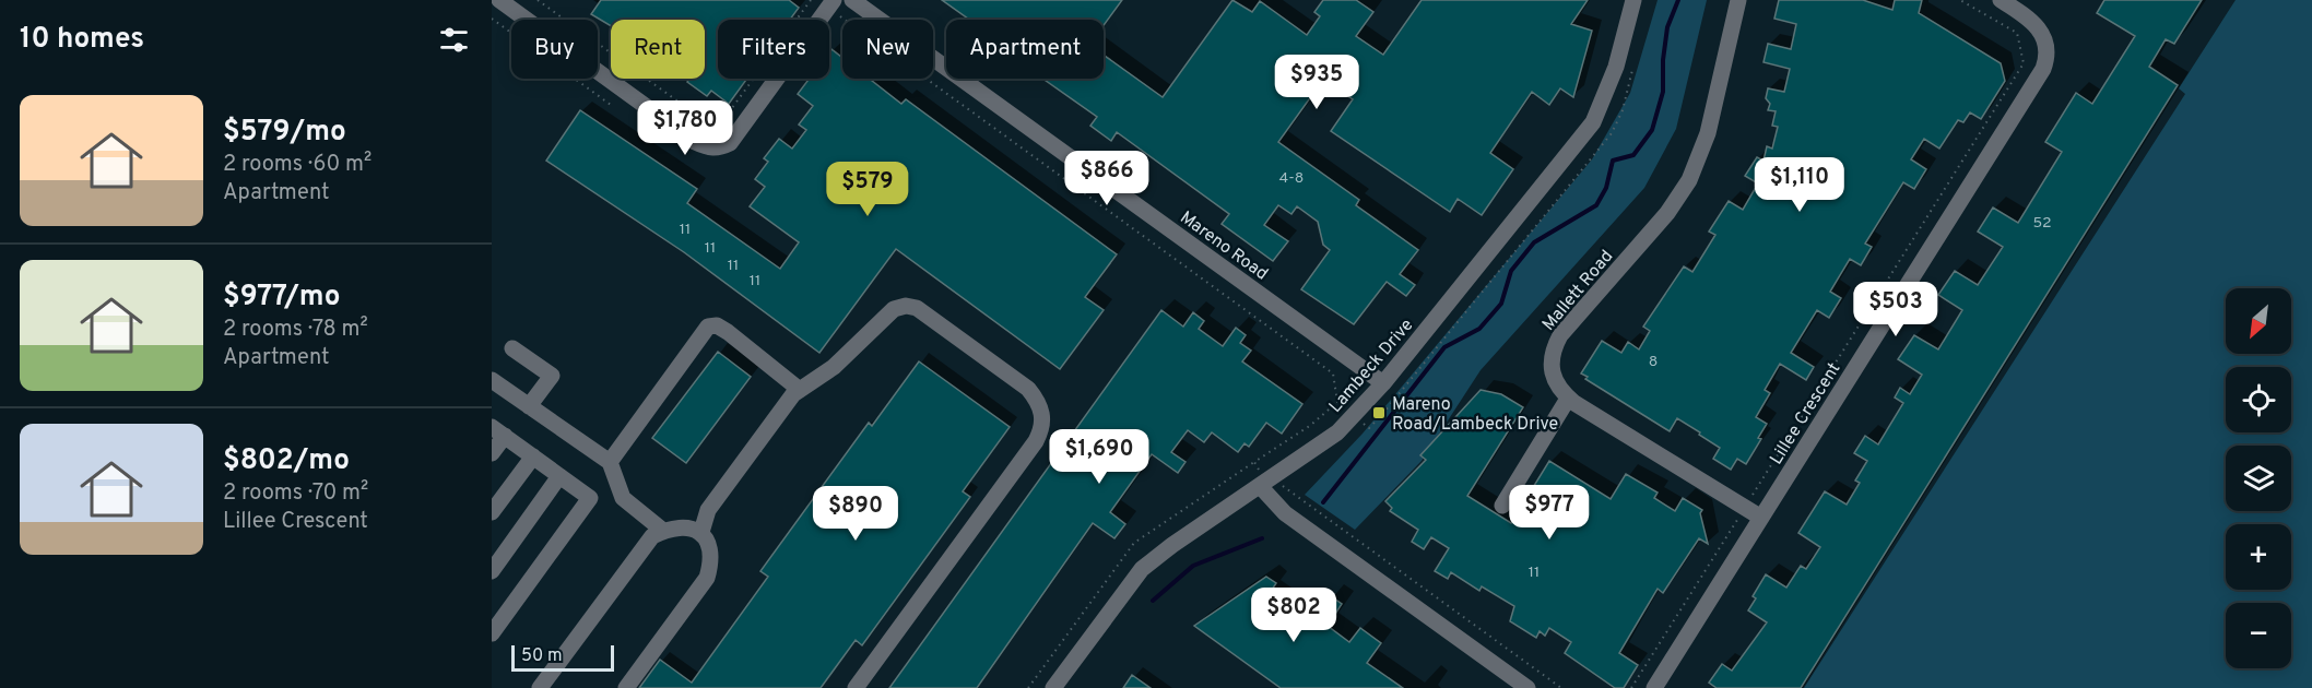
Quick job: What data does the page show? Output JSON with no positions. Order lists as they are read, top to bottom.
{
  "streets": {
    "street": [
      "Mareno Road",
      "Mallett Road",
      "Lambeck Drive",
      "Lillee Crescent"
    ]
  },
  "crossings": [
    ["Mareno Road", "Lambeck Drive"],
    ["Mallett Road", "Lillee Crescent"]
  ],
  "places": {
    "transit": ["Mareno Road/Lambeck Drive"]
  },
  "house_numbers": [
    "4-8",
    "52",
    "11",
    "11",
    "11",
    "11",
    "8",
    "11"
  ],
  "scale_bar": "50 m",
  "north": "bottom left",
  "page": {
    "heading": "10 homes",
    "chip": [
      "Buy",
      "Rent",
      "Filters",
      "New",
      "Apartment"
    ],
    "price": [
      "$935",
      "$1,780",
      "$866",
      "$1,110",
      "$579",
      "$503",
      "$1,690",
      "$977",
      "$890",
      "$802"
    ],
    "list": [
      {
        "name": "$579/mo",
        "note": "2 rooms · 60 m² · Apartment"
      },
      {
        "name": "$977/mo",
        "note": "2 rooms · 78 m² · Apartment"
      },
      {
        "name": "$802/mo",
        "note": "2 rooms · 70 m² · Lillee Crescent"
      }
    ],
    "map_buttons": ["+", "−"],
    "scale": "50 m"
  }
}
